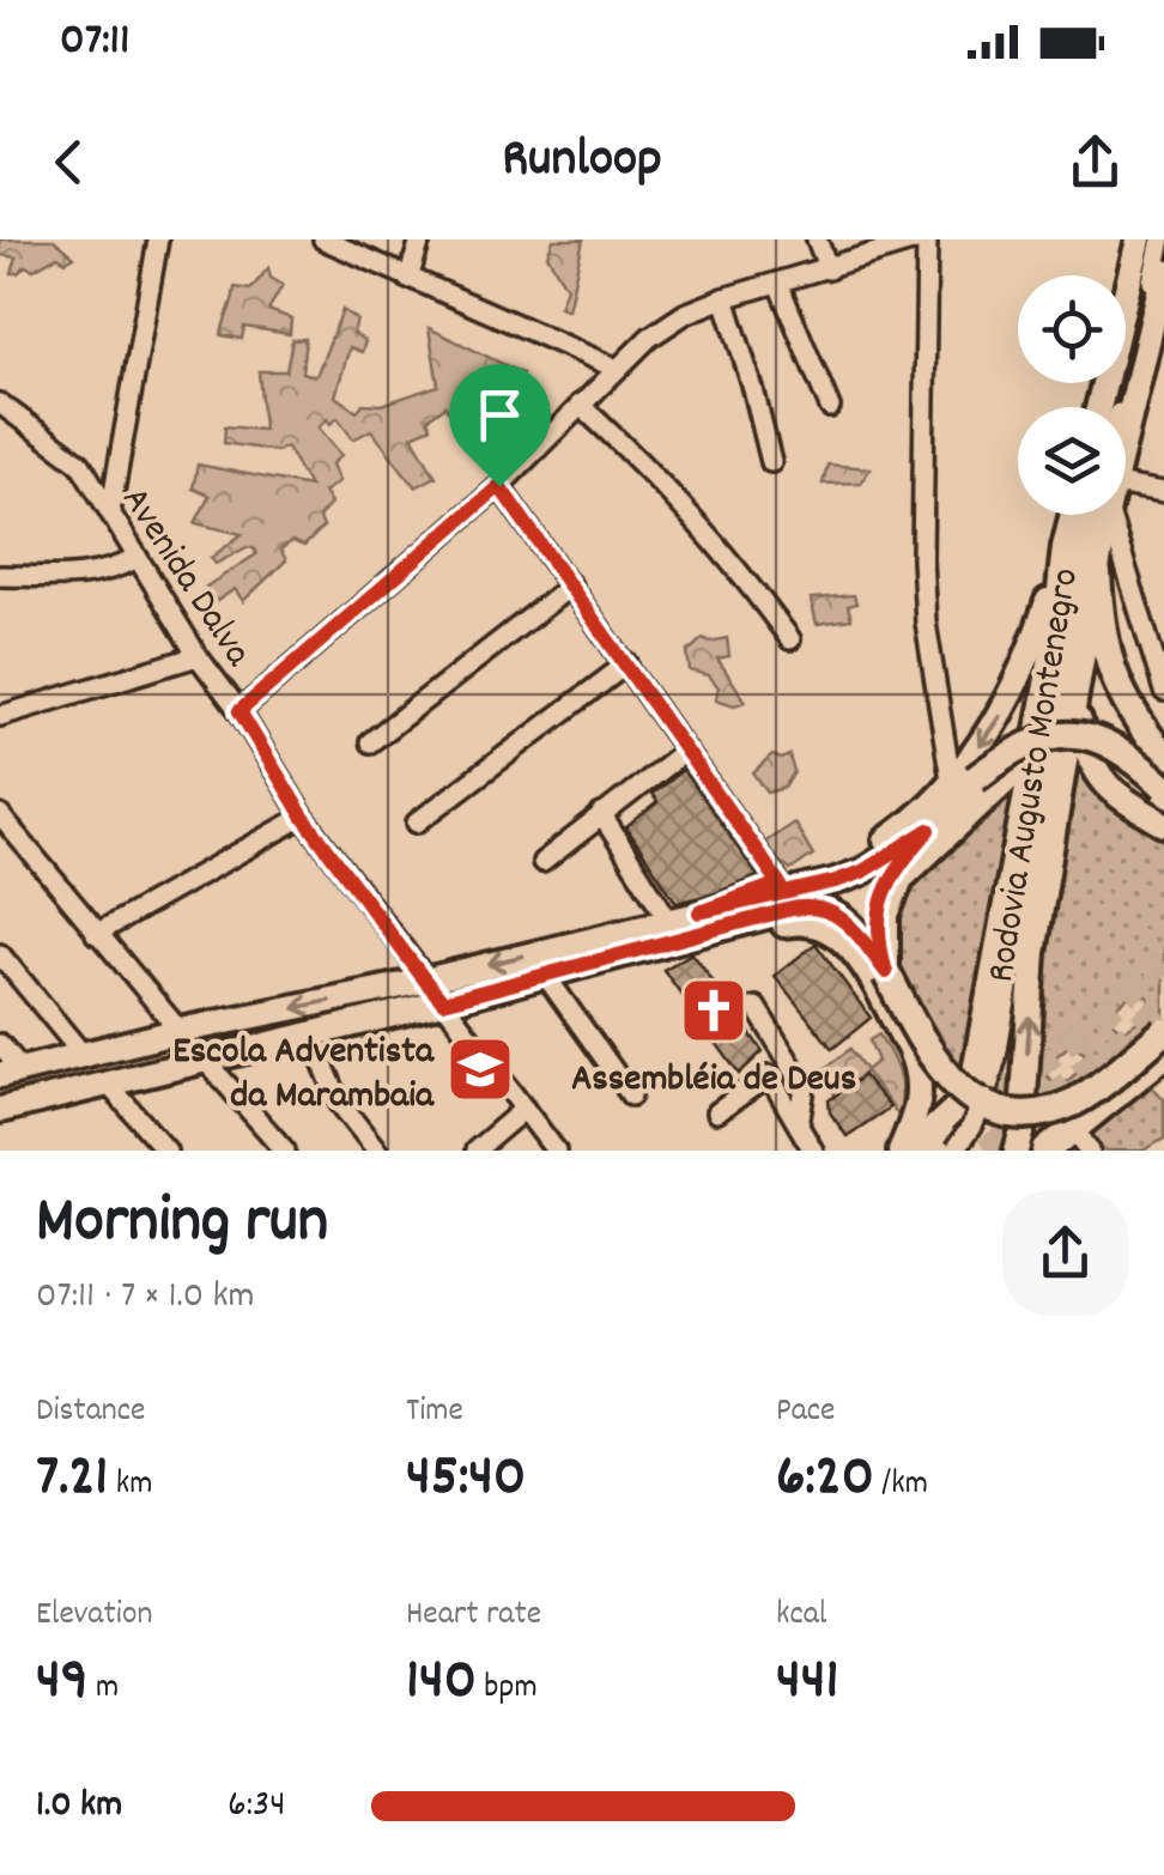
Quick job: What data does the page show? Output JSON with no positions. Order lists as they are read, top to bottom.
{
  "streets": {
    "main road": ["Rodovia Augusto Montenegro"],
    "street": ["Avenida Dalva"]
  },
  "places": {
    "church": ["Assembléia de Deus"],
    "school or university": ["Escola Adventista da Marambaia"]
  },
  "page": {
    "status": "07:11",
    "header": "Runloop",
    "heading": ["Morning run", "07:11 · 7 × 1.0 km"],
    "stats": [
      ["Distance", "7.21 km"],
      ["Time", "45:40"],
      ["Pace", "6:20 /km"],
      ["Elevation", "49 m"],
      ["Heart rate", "140 bpm"],
      ["kcal", "441"]
    ],
    "list": [
      {
        "name": "1.0 km",
        "note": "6:34"
      }
    ]
  }
}
